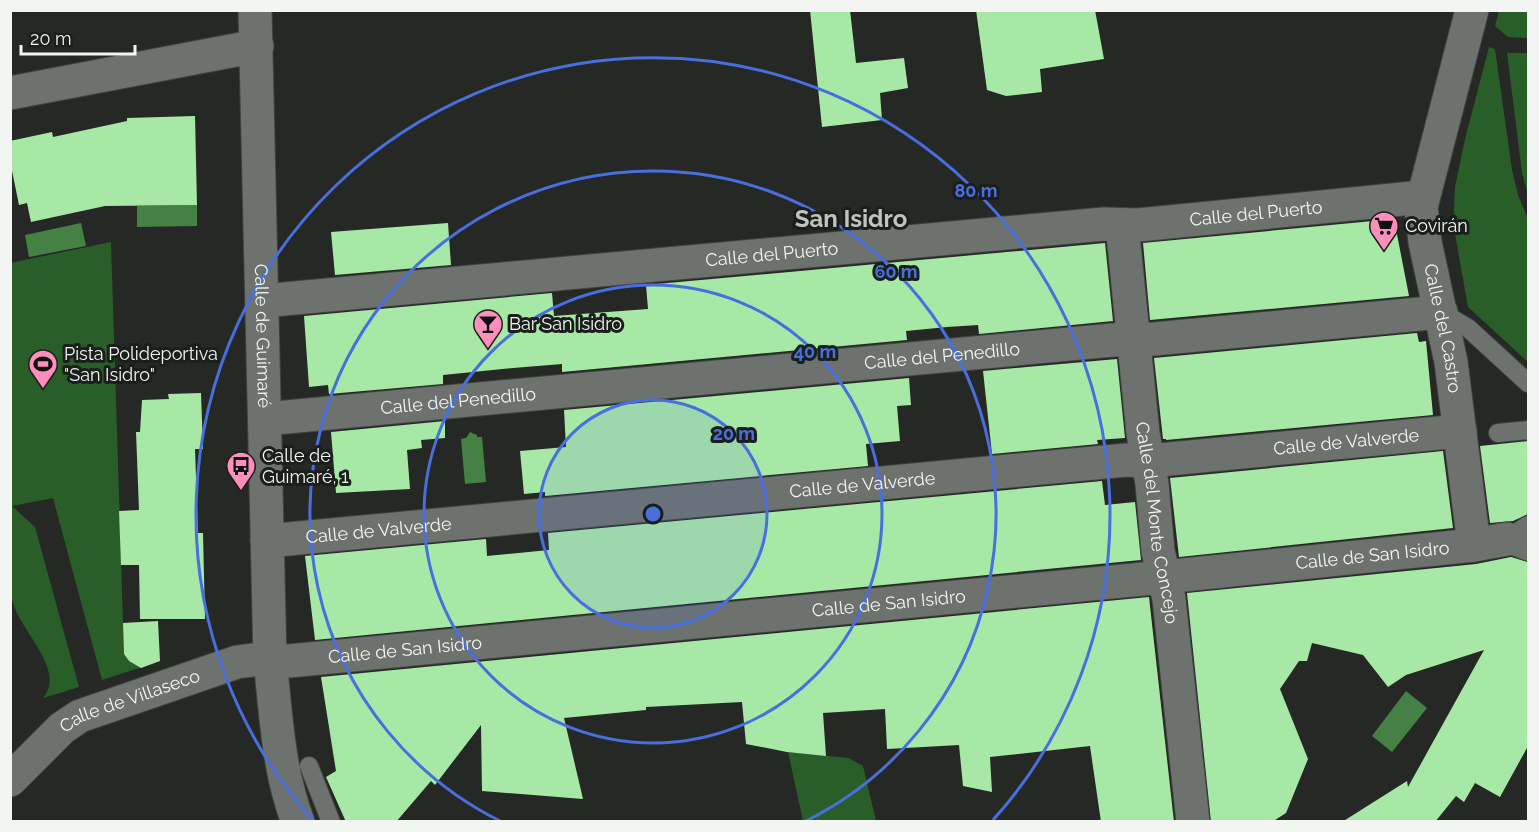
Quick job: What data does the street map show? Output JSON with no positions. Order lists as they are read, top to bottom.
{
  "streets": {
    "street": [
      "Calle del Puerto",
      "Calle del Castro",
      "Calle de Guimaré",
      "Calle del Penedillo",
      "Calle de Valverde",
      "Calle del Monte Concejo",
      "Calle de San Isidro",
      "Calle de Villaseco"
    ]
  },
  "crossings": [
    ["Calle del Puerto", "Calle del Castro"],
    ["Calle del Puerto", "Calle de Guimaré"],
    ["Calle del Puerto", "Calle del Monte Concejo"],
    ["Calle del Castro", "Calle del Penedillo"],
    ["Calle del Castro", "Calle de Valverde"],
    ["Calle del Castro", "Calle de San Isidro"],
    ["Calle de Guimaré", "Calle del Penedillo"],
    ["Calle de Guimaré", "Calle de Valverde"],
    ["Calle de Guimaré", "Calle de San Isidro"],
    ["Calle de Guimaré", "Calle de Villaseco"],
    ["Calle del Penedillo", "Calle del Monte Concejo"],
    ["Calle de Valverde", "Calle del Monte Concejo"],
    ["Calle del Monte Concejo", "Calle de San Isidro"],
    ["Calle de San Isidro", "Calle de Villaseco"]
  ],
  "districts": ["San Isidro"],
  "places": {
    "supermarket": ["Covirán"],
    "bar": ["Bar San Isidro"],
    "sports": ["Pista Polideportiva \"San Isidro\""],
    "bus stop": ["Calle de Guimaré, 1"]
  },
  "scale_bar": "20 m",
  "rings": [
    "80 m",
    "60 m",
    "40 m",
    "20 m"
  ]
}
